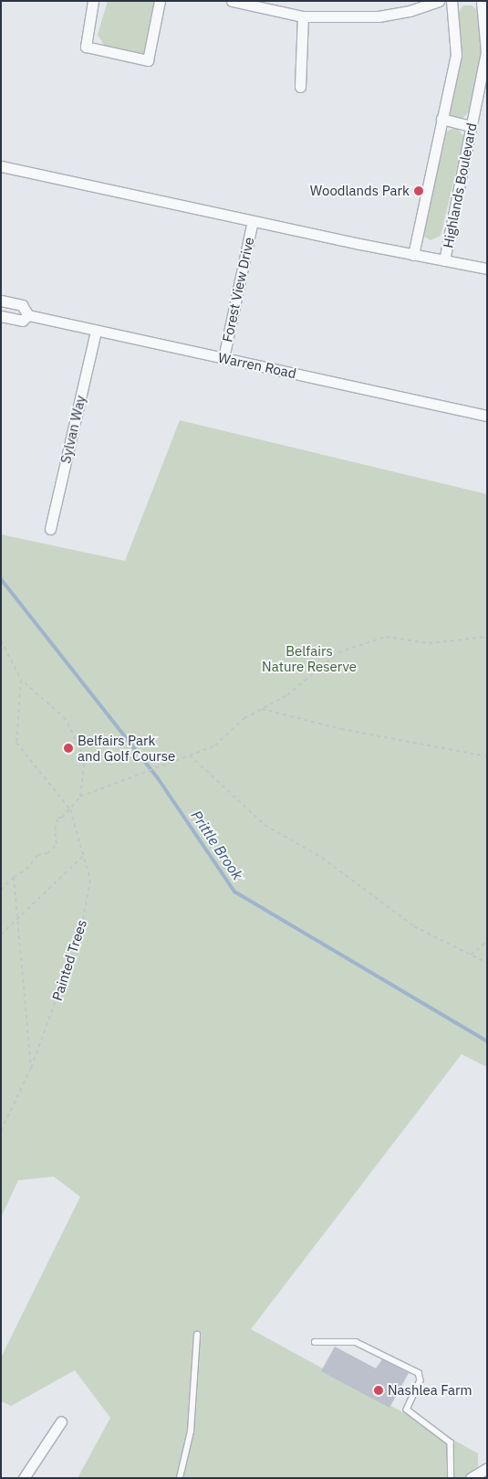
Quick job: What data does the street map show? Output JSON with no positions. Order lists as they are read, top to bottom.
{
  "streets": {
    "street": [
      "Highlands Boulevard",
      "Forest View Drive",
      "Warren Road",
      "Sylvan Way"
    ],
    "path": ["Painted Trees"]
  },
  "crossings": [
    ["Forest View Drive", "Warren Road"],
    ["Warren Road", "Sylvan Way"]
  ],
  "water": ["Prittle Brook"],
  "parks": ["Belfairs Nature Reserve"],
  "places": ["Woodlands Park", "Belfairs Park and Golf Course", "Nashlea Farm"]
}
